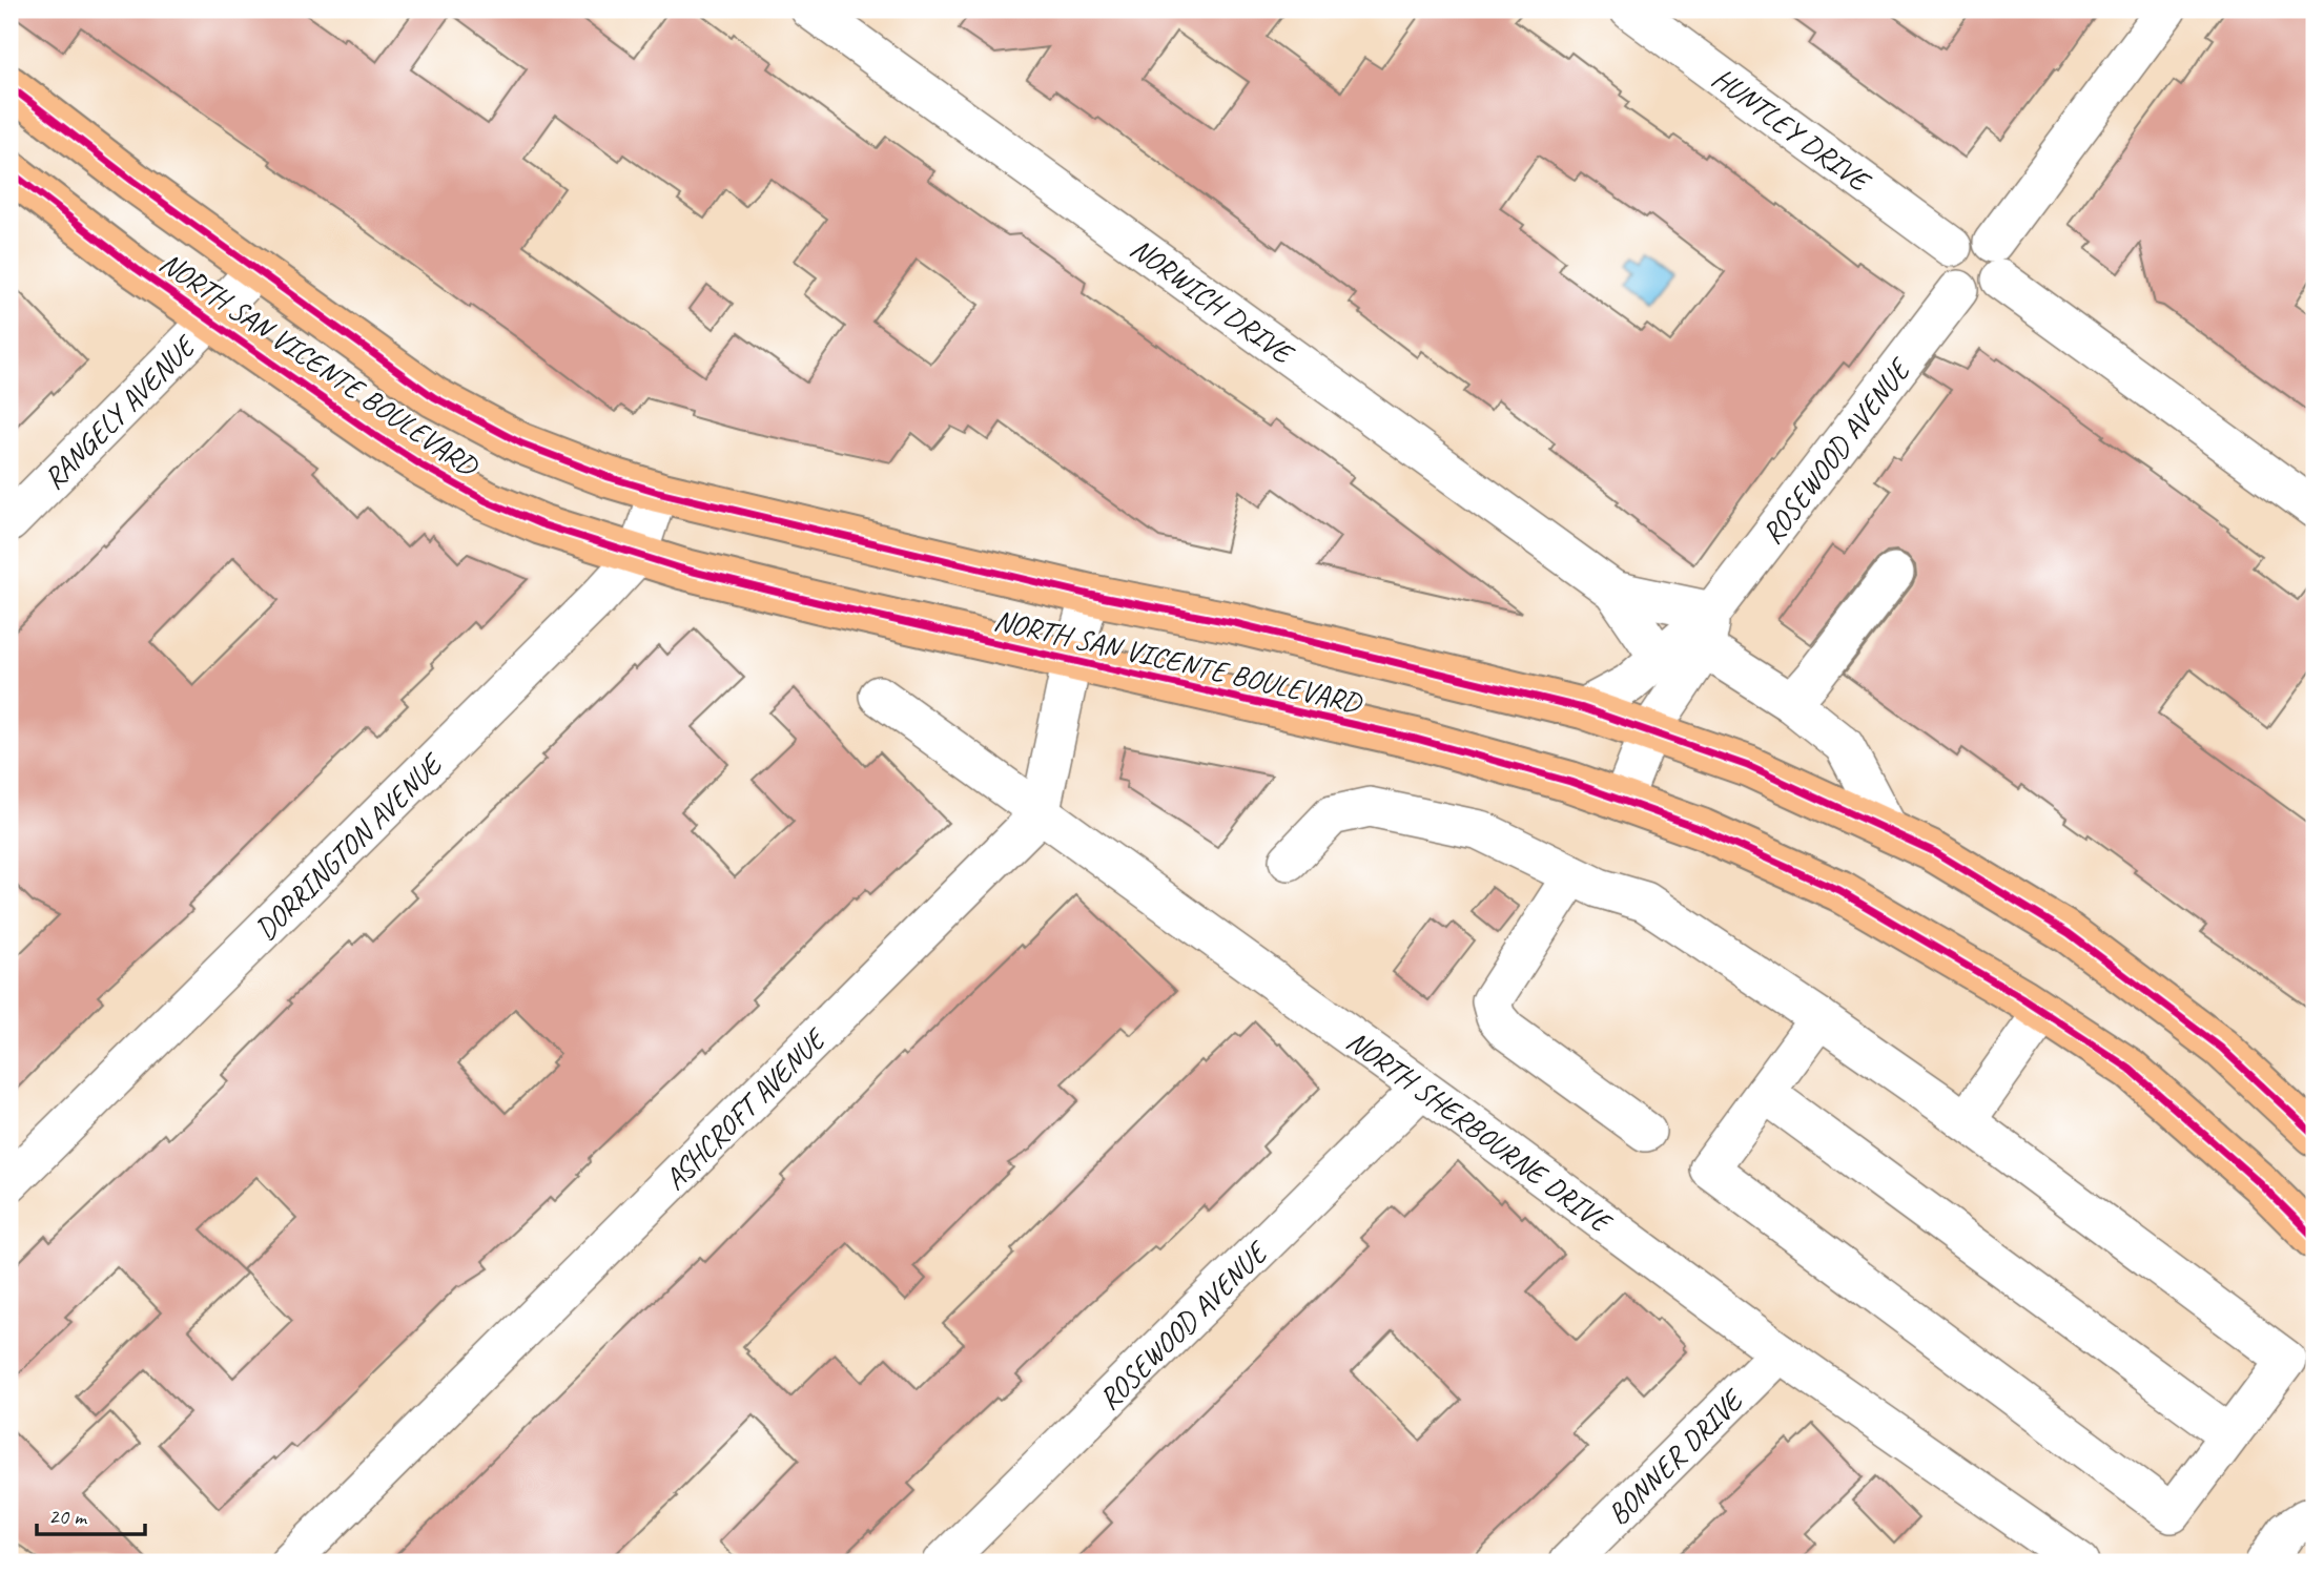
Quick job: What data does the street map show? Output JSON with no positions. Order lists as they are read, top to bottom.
{
  "streets": {
    "main road": ["NORTH SAN VICENTE BOULEVARD"],
    "street": [
      "HUNTLEY DRIVE",
      "NORWICH DRIVE",
      "RANGELY AVENUE",
      "ROSEWOOD AVENUE",
      "DORRINGTON AVENUE",
      "ASHCROFT AVENUE",
      "NORTH SHERBOURNE DRIVE",
      "BONNER DRIVE"
    ]
  },
  "crossings": [
    ["HUNTLEY DRIVE", "ROSEWOOD AVENUE"],
    ["NORWICH DRIVE", "ROSEWOOD AVENUE"],
    ["NORTH SAN VICENTE BOULEVARD", "RANGELY AVENUE"],
    ["NORTH SAN VICENTE BOULEVARD", "ROSEWOOD AVENUE"],
    ["NORTH SAN VICENTE BOULEVARD", "DORRINGTON AVENUE"],
    ["ROSEWOOD AVENUE", "NORTH SHERBOURNE DRIVE"],
    ["ASHCROFT AVENUE", "NORTH SHERBOURNE DRIVE"],
    ["NORTH SHERBOURNE DRIVE", "BONNER DRIVE"]
  ],
  "scale_bar": "20 m"
}
